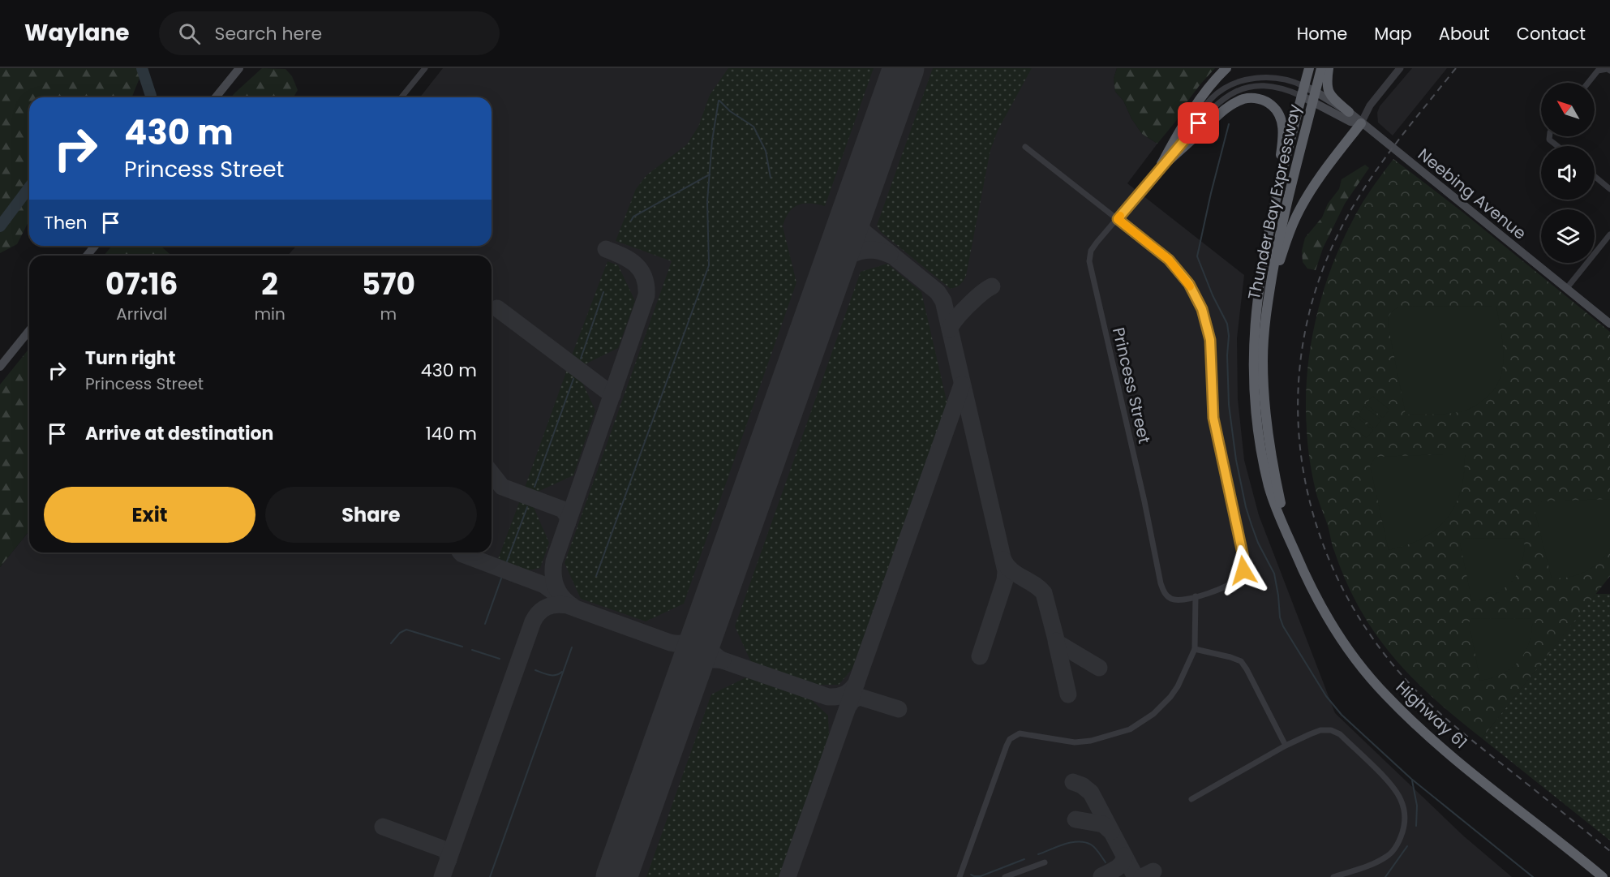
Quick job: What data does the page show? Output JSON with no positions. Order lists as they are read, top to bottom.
{
  "streets": {
    "highway": ["Thunder Bay Expressway", "Highway 61"],
    "main road": ["Neebing Avenue"],
    "street": ["Princess Street"]
  },
  "crossings": [
    ["Neebing Avenue", "Thunder Bay Expressway"],
    ["Neebing Avenue", "Princess Street"],
    ["Thunder Bay Expressway", "Princess Street"],
    ["Thunder Bay Expressway", "Highway 61"]
  ],
  "north": "top left",
  "page": {
    "header": "Waylane",
    "search": "Search here",
    "nav": [
      "Home",
      "Map",
      "About",
      "Contact"
    ],
    "turn": ["430 m", "Princess Street"],
    "then": "Then",
    "eta": [
      "07:16",
      "Arrival",
      "2",
      "min",
      "570",
      "m"
    ],
    "list": [
      {
        "name": "Turn right",
        "note": "Princess Street",
        "value": "430 m"
      },
      {
        "name": "Arrive at destination",
        "value": "140 m"
      }
    ],
    "buttons": ["Exit", "Share"]
  }
}
